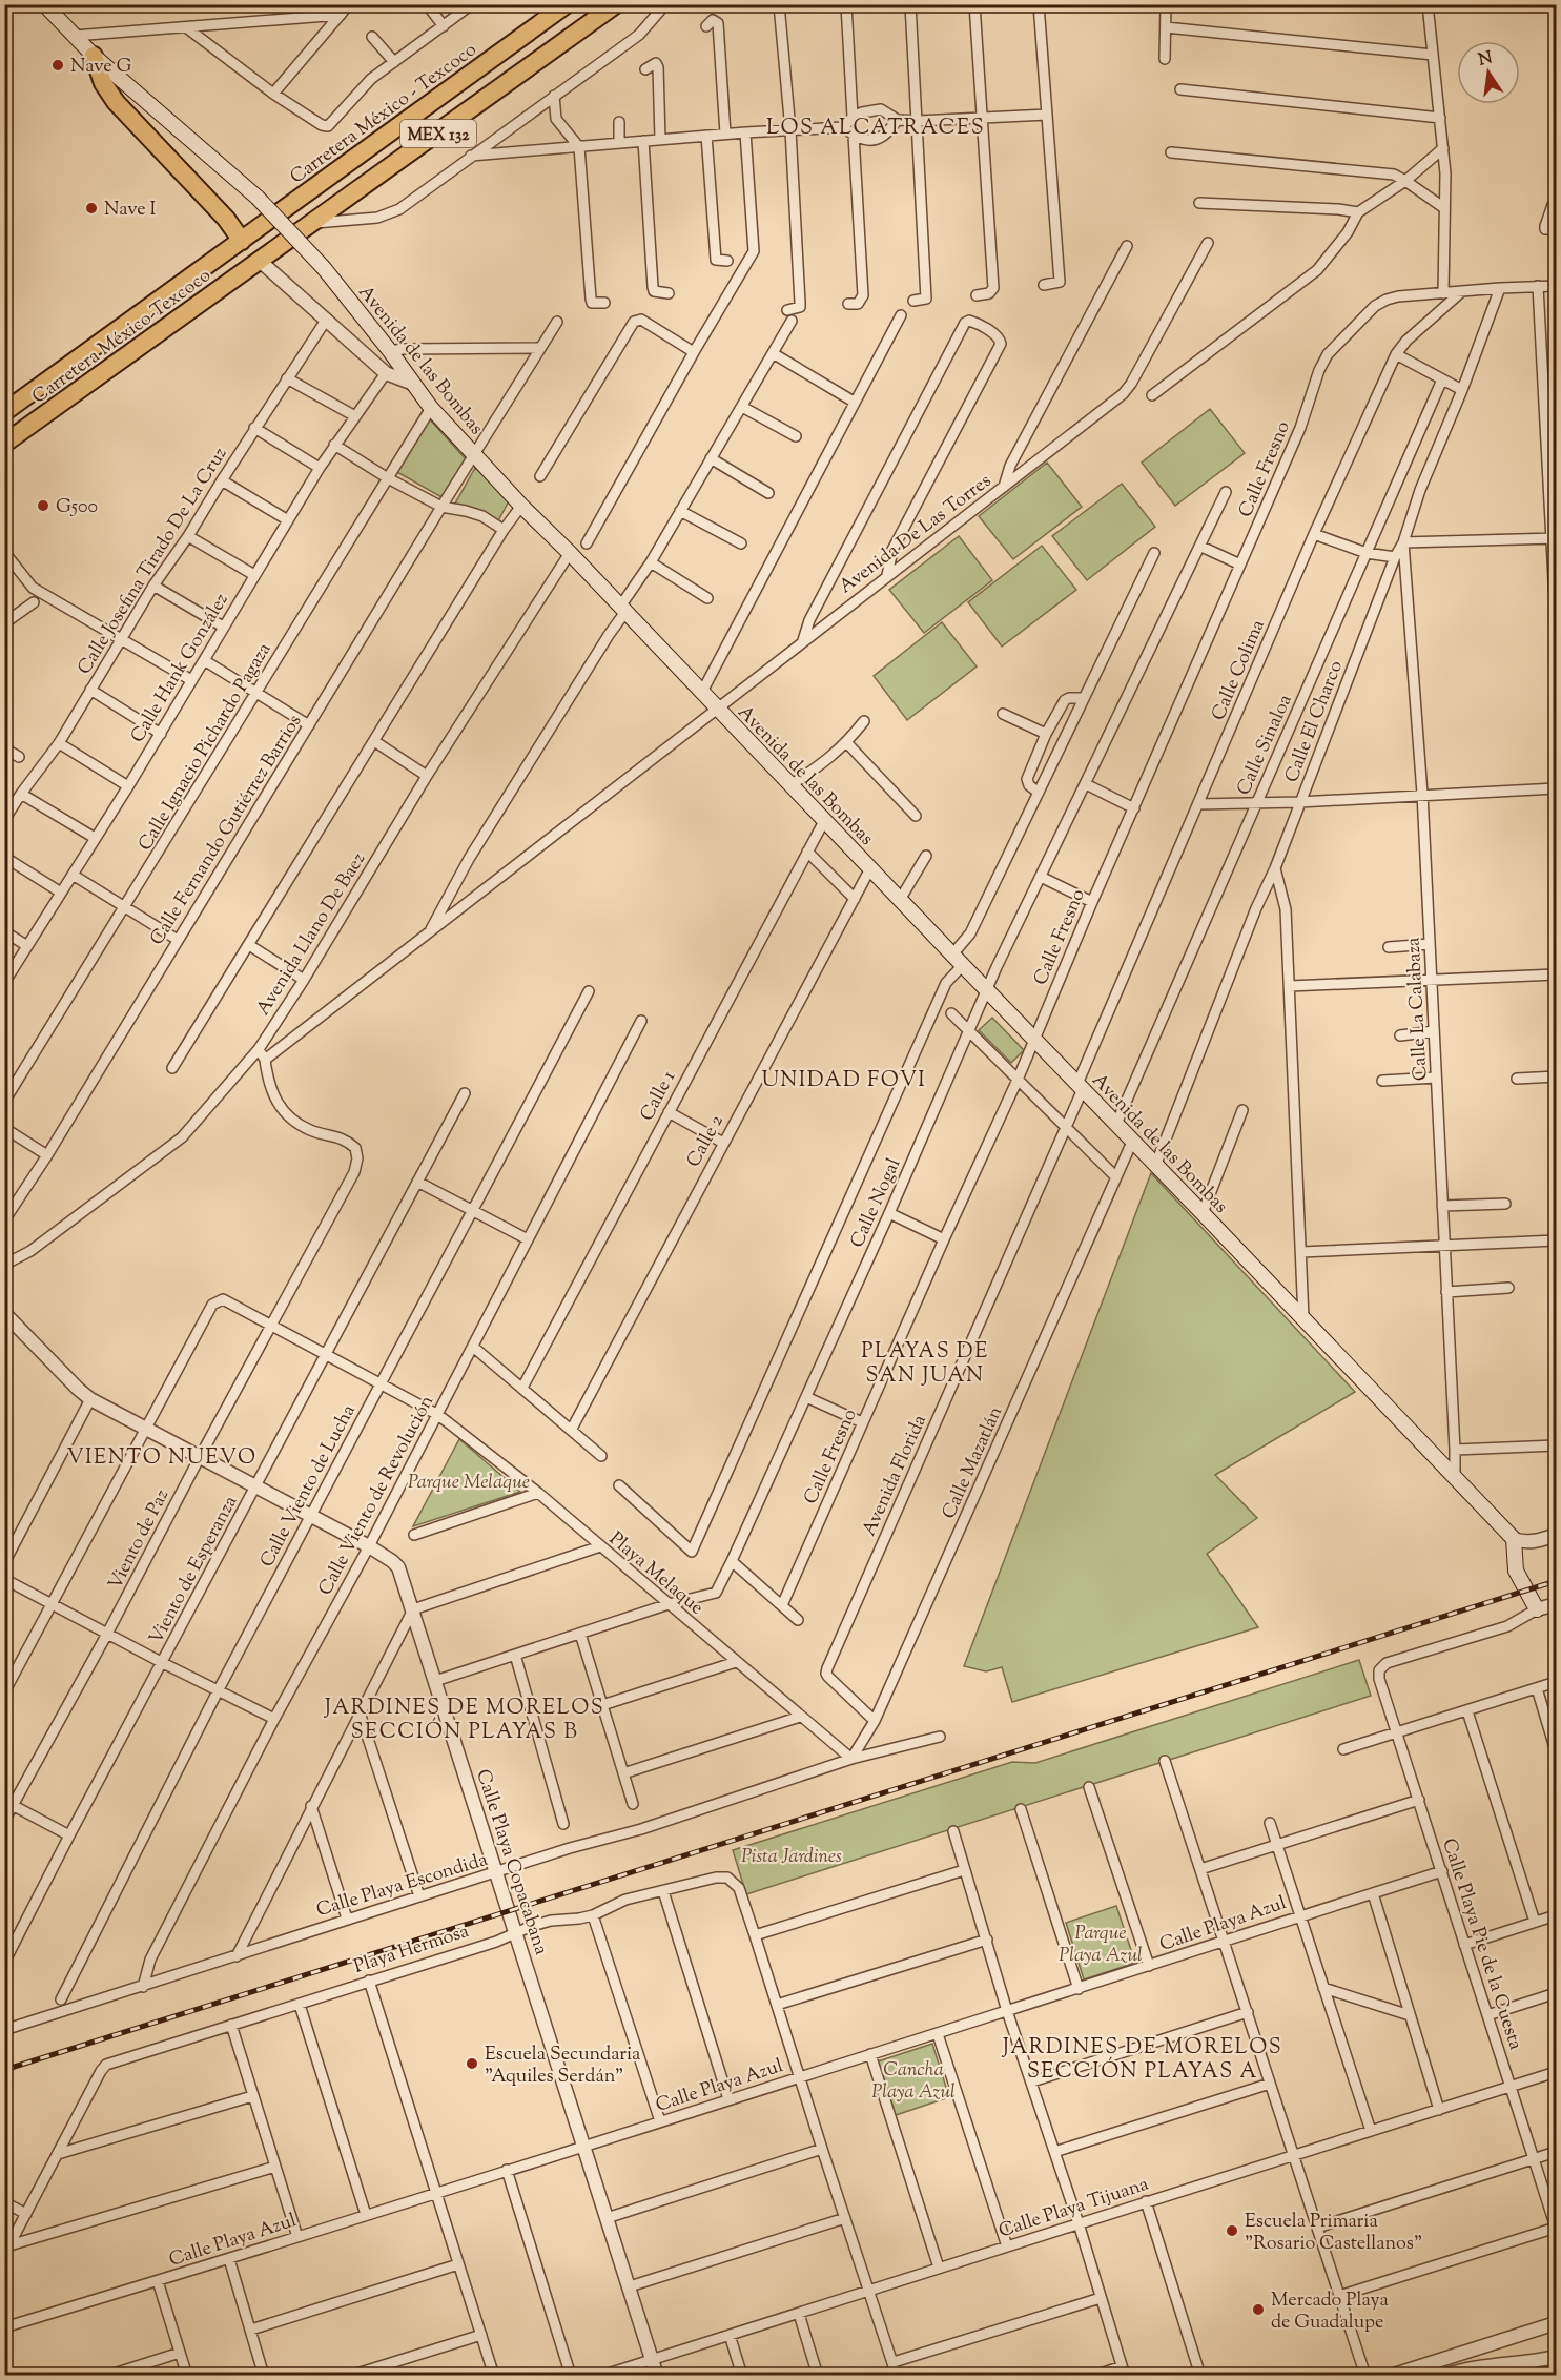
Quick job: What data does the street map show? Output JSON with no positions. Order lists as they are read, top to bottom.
{
  "streets": {
    "highway": ["Carretera México - Texcoco", "MEX 132", "Carretera México-Texcoco"],
    "main road": ["Avenida de las Bombas"],
    "street": [
      "Calle Fresno",
      "Avenida De Las Torres",
      "Calle Josefina Tirado De La Cruz",
      "Calle Hank González",
      "Calle Colima",
      "Calle El Charco",
      "Calle Sinaloa",
      "Calle Ignacio Pichardo Pagaza",
      "Calle Fernando Gutiérrez Barrios",
      "Avenida Llano De Baez",
      "Calle La Calabaza",
      "Calle 1",
      "Calle 2",
      "Calle Nogal",
      "Calle Mazatlán",
      "Avenida Florida",
      "Calle Viento de Lucha",
      "Calle Viento de Revolución",
      "Viento de Paz",
      "Viento de Esperanza",
      "Playa Melaque",
      "Calle Playa Copacabana",
      "Calle Playa Escondida",
      "Calle Playa Azul",
      "Calle Playa Pie de la Cuesta",
      "Playa Hermosa",
      "Calle Playa Tijuana"
    ]
  },
  "crossings": [
    ["Carretera México - Texcoco", "Carretera México-Texcoco"],
    ["MEX 132", "Carretera México-Texcoco"],
    ["Avenida de las Bombas", "Calle Fresno"],
    ["Avenida de las Bombas", "Avenida De Las Torres"],
    ["Avenida de las Bombas", "Calle Colima"],
    ["Avenida de las Bombas", "Calle El Charco"],
    ["Avenida de las Bombas", "Calle Sinaloa"],
    ["Avenida de las Bombas", "Calle Ignacio Pichardo Pagaza"],
    ["Avenida de las Bombas", "Calle Fernando Gutiérrez Barrios"],
    ["Avenida de las Bombas", "Avenida Llano De Baez"],
    ["Avenida de las Bombas", "Calle La Calabaza"],
    ["Avenida de las Bombas", "Calle 1"],
    ["Avenida de las Bombas", "Calle 2"],
    ["Avenida de las Bombas", "Calle Nogal"],
    ["Avenida de las Bombas", "Calle Mazatlán"],
    ["Avenida de las Bombas", "Avenida Florida"],
    ["Avenida De Las Torres", "Viento de Paz"],
    ["Calle Colima", "Avenida Florida"],
    ["Calle El Charco", "Calle La Calabaza"],
    ["Calle Nogal", "Playa Melaque"],
    ["Calle Nogal", "Calle Playa Copacabana"],
    ["Calle Mazatlán", "Avenida Florida"],
    ["Calle Mazatlán", "Playa Melaque"],
    ["Calle Mazatlán", "Calle Playa Escondida"],
    ["Calle Viento de Lucha", "Playa Melaque"],
    ["Calle Viento de Lucha", "Calle Playa Copacabana"],
    ["Calle Viento de Revolución", "Playa Melaque"],
    ["Calle Viento de Revolución", "Calle Playa Copacabana"],
    ["Calle Viento de Revolución", "Calle Playa Escondida"],
    ["Viento de Paz", "Playa Melaque"],
    ["Viento de Paz", "Calle Playa Copacabana"],
    ["Viento de Esperanza", "Playa Melaque"],
    ["Viento de Esperanza", "Calle Playa Copacabana"],
    ["Playa Melaque", "Calle Playa Copacabana"],
    ["Playa Melaque", "Calle Playa Escondida"],
    ["Calle Playa Copacabana", "Calle Playa Escondida"],
    ["Calle Playa Copacabana", "Calle Playa Azul"],
    ["Calle Playa Copacabana", "Playa Hermosa"],
    ["Calle Playa Copacabana", "Calle Playa Tijuana"],
    ["Calle Playa Azul", "Calle Playa Pie de la Cuesta"],
    ["Calle Playa Pie de la Cuesta", "Calle Playa Tijuana"]
  ],
  "districts": [
    "LOS ALCATRACES",
    "UNIDAD FOVI",
    "PLAYAS DE SAN JUAN",
    "VIENTO NUEVO",
    "JARDINES DE MORELOS SECCIÓN PLAYAS B",
    "JARDINES DE MORELOS SECCIÓN PLAYAS A"
  ],
  "parks": [
    "Parque Melaque",
    "Pista Jardines",
    "Parque Playa Azul",
    "Cancha Playa Azul"
  ],
  "places": [
    "Nave G",
    "Nave I",
    "G500",
    "Escuela Secundaria \"Aquiles Serdán\"",
    "Escuela Primaria \"Rosario Castellanos\"",
    "Mercado Playa de Guadalupe"
  ],
  "north": "top"
}
